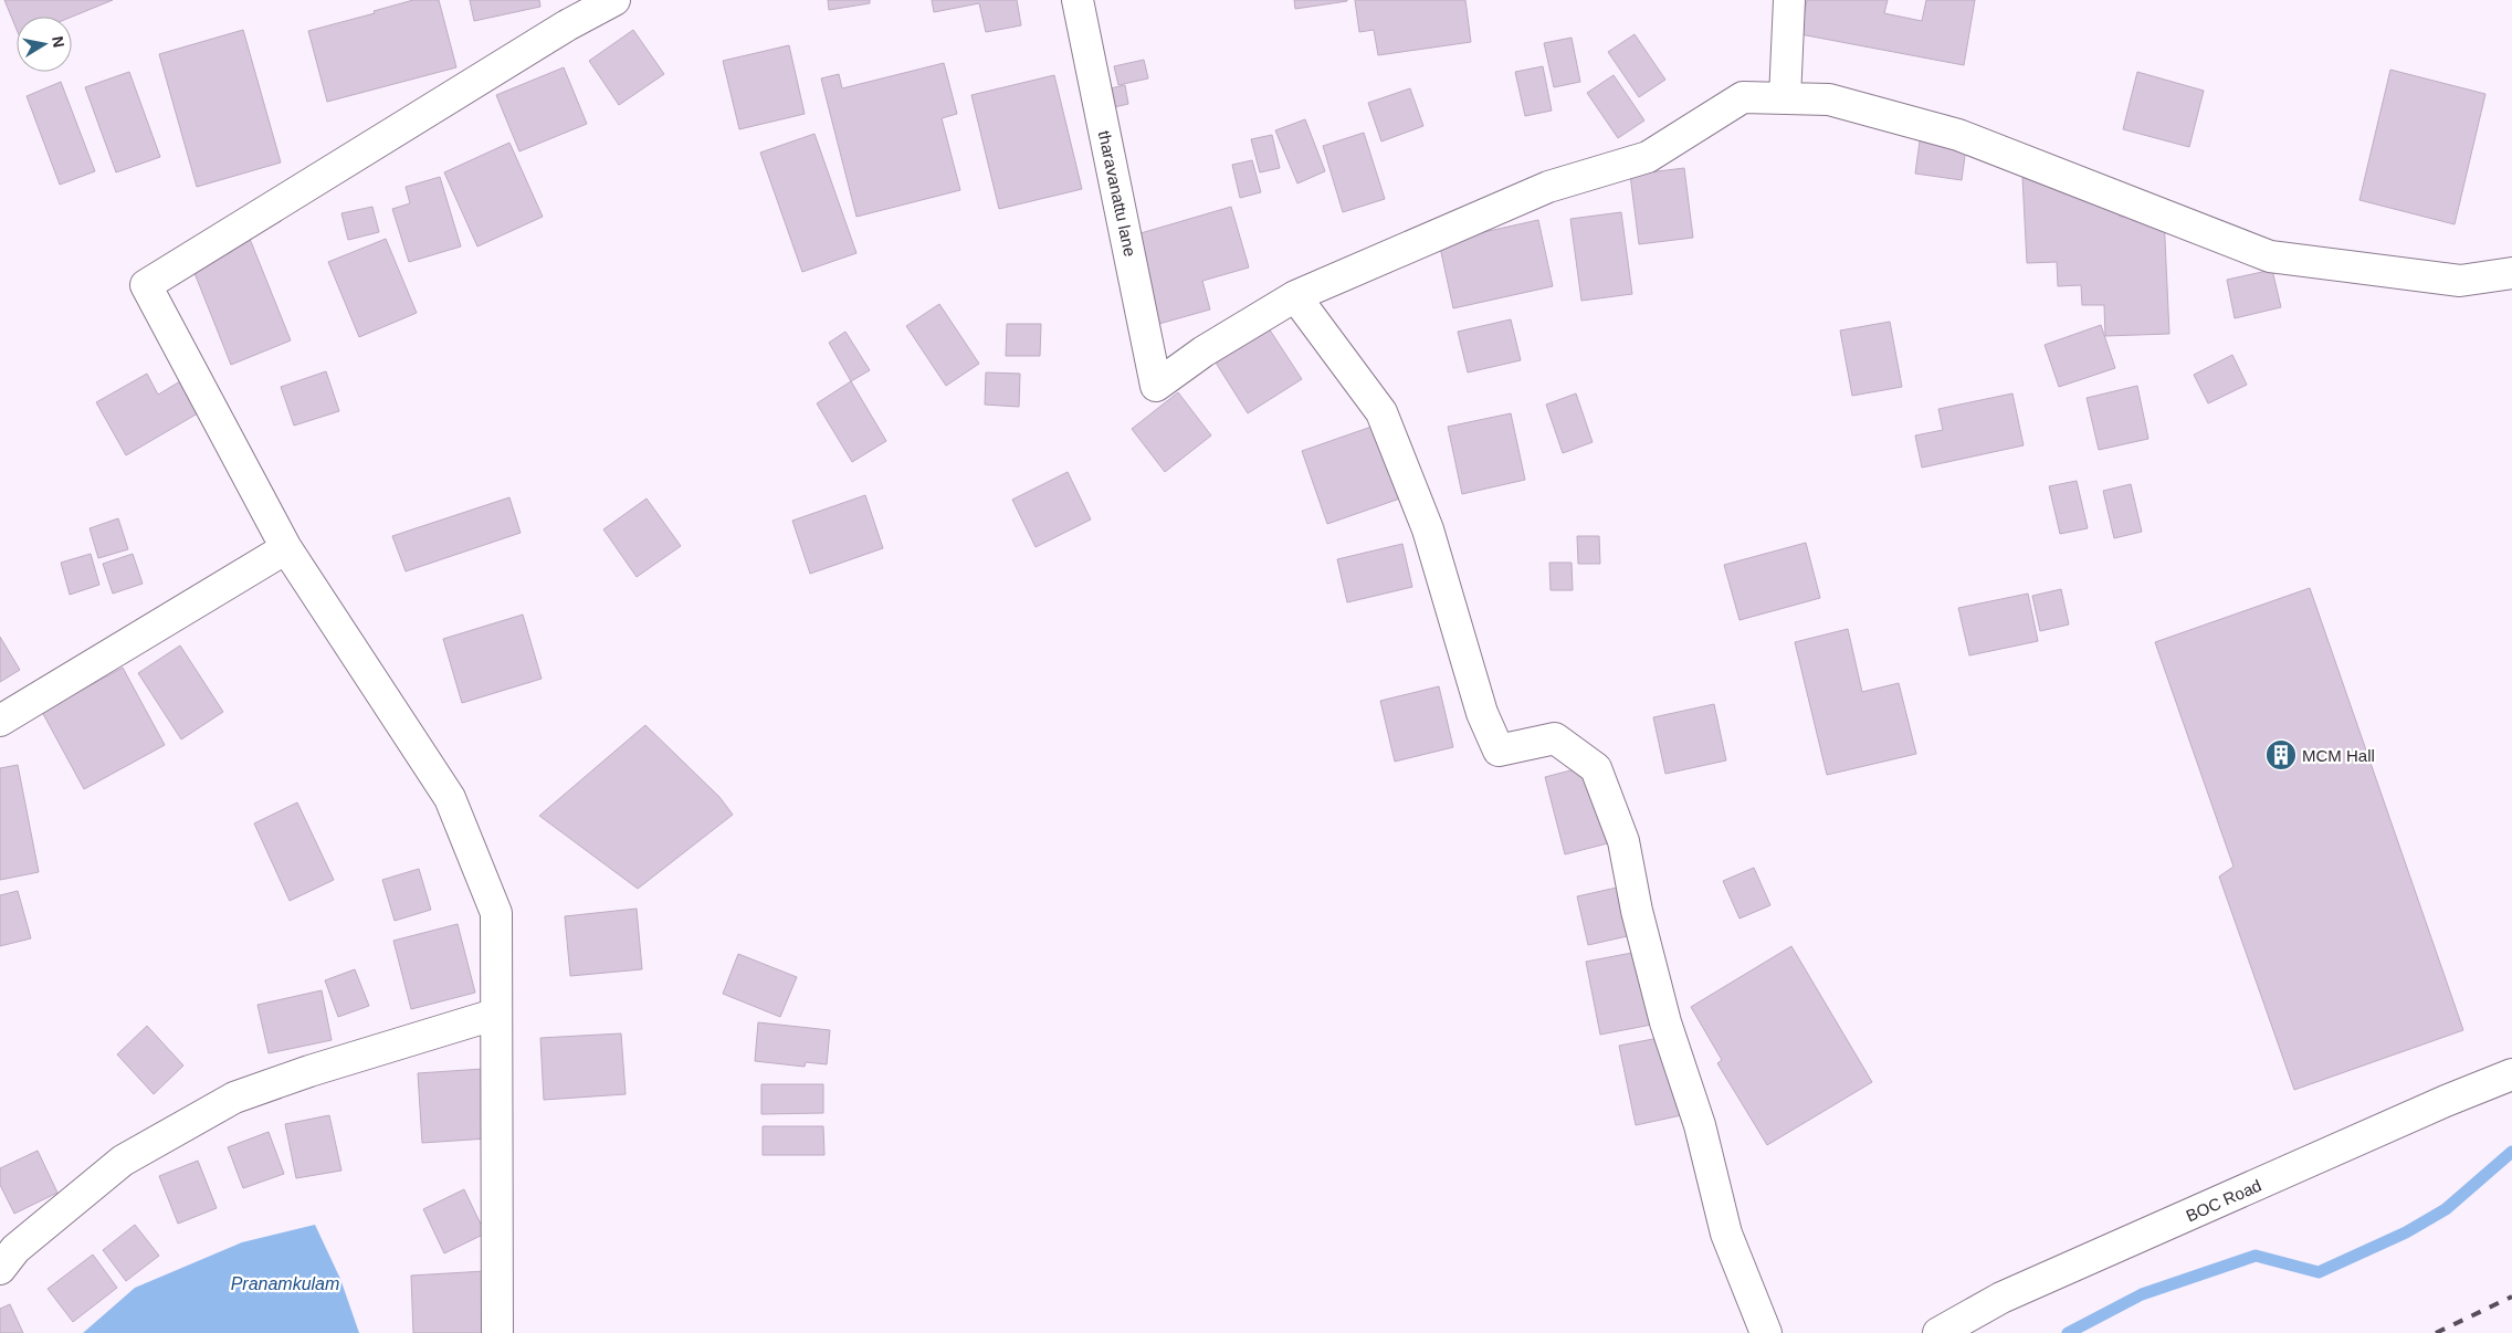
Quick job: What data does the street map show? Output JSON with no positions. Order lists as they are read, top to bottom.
{
  "streets": {
    "street": ["tharavanattu lane", "BOC Road"]
  },
  "water": ["Pranamkulam"],
  "places": {
    "building": ["MCM Hall"]
  },
  "north": "right"
}
